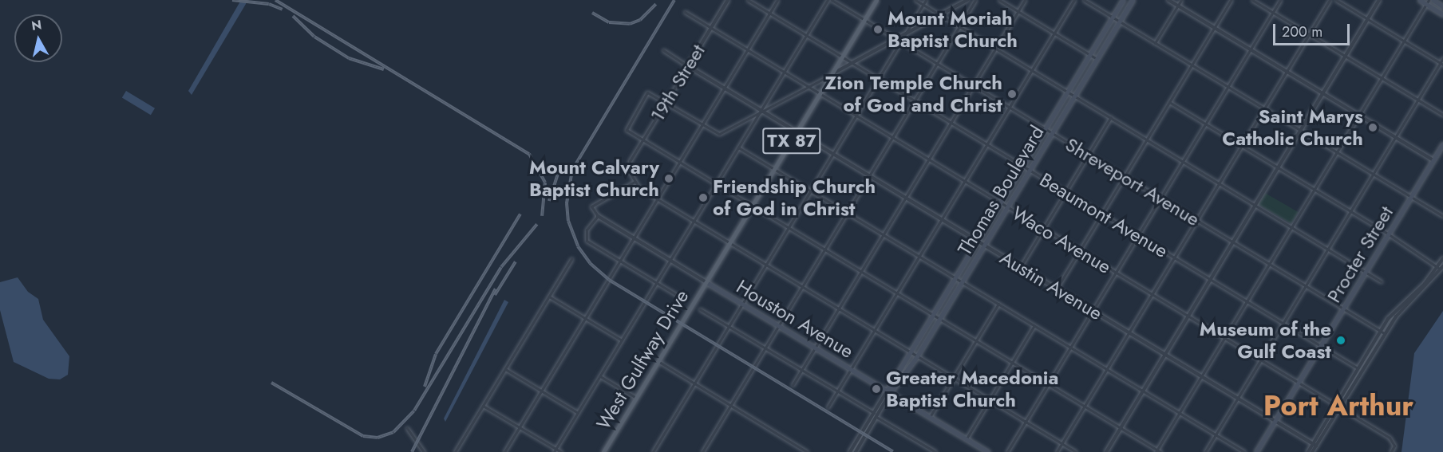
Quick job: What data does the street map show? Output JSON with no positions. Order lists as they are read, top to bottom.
{
  "streets": {
    "main road": [
      "TX 87",
      "Thomas Boulevard",
      "Procter Street",
      "Houston Avenue",
      "West Gulfway Drive"
    ],
    "street": [
      "19th Street",
      "Shreveport Avenue",
      "Beaumont Avenue",
      "Waco Avenue",
      "Austin Avenue"
    ]
  },
  "crossings": [
    ["19th Street", "Waco Avenue"],
    ["19th Street", "Austin Avenue"],
    ["19th Street", "Houston Avenue"],
    ["TX 87", "Shreveport Avenue"],
    ["TX 87", "Beaumont Avenue"],
    ["TX 87", "Waco Avenue"],
    ["TX 87", "Austin Avenue"],
    ["TX 87", "Houston Avenue"],
    ["TX 87", "West Gulfway Drive"],
    ["Shreveport Avenue", "Thomas Boulevard"],
    ["Shreveport Avenue", "Procter Street"],
    ["Thomas Boulevard", "Beaumont Avenue"],
    ["Thomas Boulevard", "Waco Avenue"],
    ["Thomas Boulevard", "Austin Avenue"],
    ["Thomas Boulevard", "Houston Avenue"],
    ["Beaumont Avenue", "Procter Street"],
    ["Waco Avenue", "Procter Street"],
    ["Procter Street", "Austin Avenue"],
    ["Houston Avenue", "West Gulfway Drive"]
  ],
  "districts": ["Port Arthur"],
  "places": [
    "Mount Moriah Baptist Church",
    "Zion Temple Church of God and Christ",
    "Saint Marys Catholic Church",
    "Mount Calvary Baptist Church",
    "Friendship Church of God in Christ",
    "Museum of the Gulf Coast",
    "Greater Macedonia Baptist Church"
  ],
  "scale_bar": "200 m",
  "north": "top"
}
